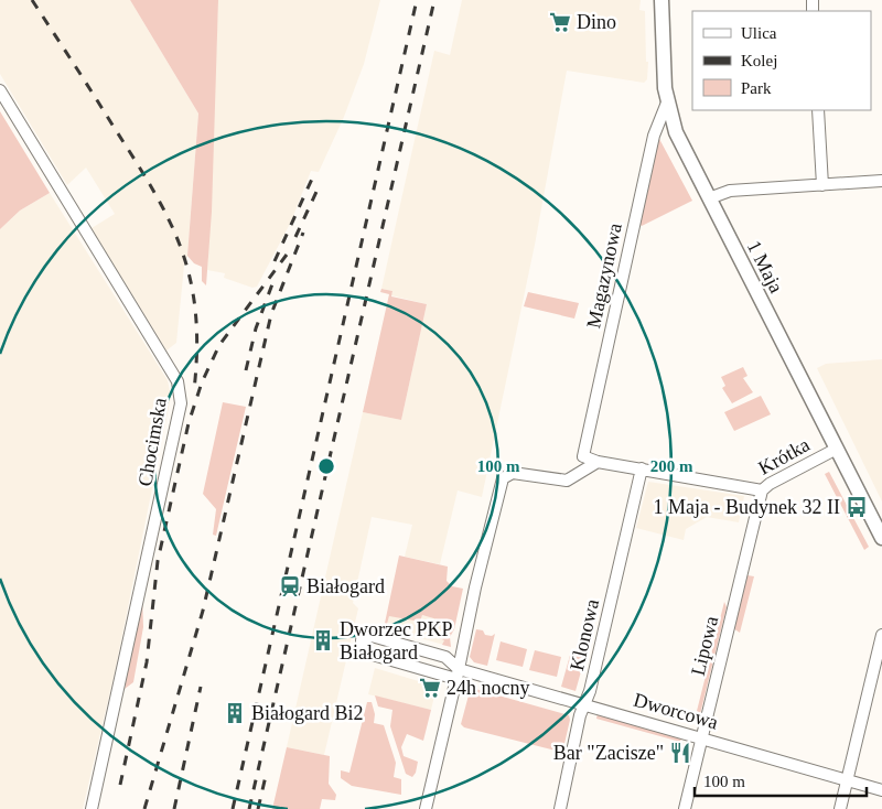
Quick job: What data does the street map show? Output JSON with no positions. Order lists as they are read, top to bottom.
{
  "streets": {
    "street": [
      "1 Maja",
      "Magazynowa",
      "Chocimska",
      "Krótka",
      "Klonowa",
      "Lipowa",
      "Dworcowa"
    ]
  },
  "crossings": [
    ["1 Maja", "Magazynowa"],
    ["1 Maja", "Krótka"],
    ["Magazynowa", "Krótka"],
    ["Krótka", "Klonowa"],
    ["Krótka", "Lipowa"],
    ["Klonowa", "Dworcowa"],
    ["Lipowa", "Dworcowa"]
  ],
  "places": {
    "supermarket": ["Dino", "24h nocny"],
    "bus stop": ["1 Maja - Budynek 32 II"],
    "station": ["Białogard"],
    "building": ["Dworzec PKP Białogard", "Białogard Bi2"],
    "restaurant": ["Bar \"Zacisze\""]
  },
  "legend": ["Ulica", "Kolej", "Park"],
  "scale_bar": "100 m",
  "rings": ["100 m", "200 m"]
}
